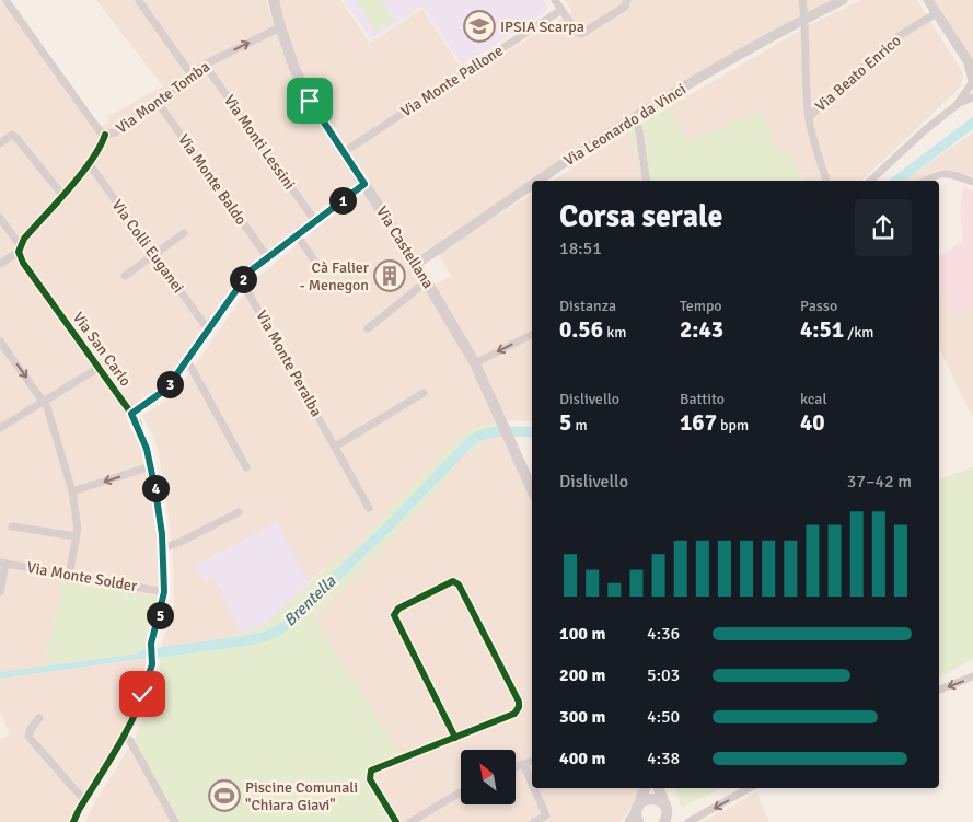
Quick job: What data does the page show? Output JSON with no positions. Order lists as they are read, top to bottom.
{
  "streets": {
    "main road": ["Via Castellana"],
    "street": [
      "Via Beato Enrico",
      "Via Monte Pallone",
      "Via Monte Tomba",
      "Via Leonardo da Vinci",
      "Via Monti Lessini",
      "Via Monte Baldo",
      "Via Colli Euganei",
      "Via San Carlo",
      "Via Monte Peralba",
      "Via Monte Solder"
    ]
  },
  "crossings": [
    ["Via Monte Pallone", "Via Castellana"],
    ["Via Monte Tomba", "Via Monti Lessini"],
    ["Via Monte Tomba", "Via Monte Baldo"],
    ["Via Monte Tomba", "Via Castellana"],
    ["Via Leonardo da Vinci", "Via Castellana"],
    ["Via San Carlo", "Via Monte Solder"]
  ],
  "one_way": ["Via Monte Tomba"],
  "water": ["Brentella"],
  "places": {
    "school or university": ["IPSIA Scarpa"],
    "building": ["Cà Falier - Menegon"],
    "sports": ["Piscine Comunali \"Chiara Giavi\""]
  },
  "north": "top left",
  "page": {
    "heading": ["Corsa serale", "18:51"],
    "pins": [
      "1",
      "2",
      "3",
      "4",
      "5"
    ],
    "stats": [
      ["Distanza", "0.56 km"],
      ["Tempo", "2:43"],
      ["Passo", "4:51 /km"],
      ["Dislivello", "5 m"],
      ["Battito", "167 bpm"],
      ["kcal", "40"]
    ],
    "chart": ["Dislivello", "37–42 m"],
    "list": [
      {
        "name": "100 m",
        "note": "4:36"
      },
      {
        "name": "200 m",
        "note": "5:03"
      },
      {
        "name": "300 m",
        "note": "4:50"
      },
      {
        "name": "400 m",
        "note": "4:38"
      }
    ]
  }
}
